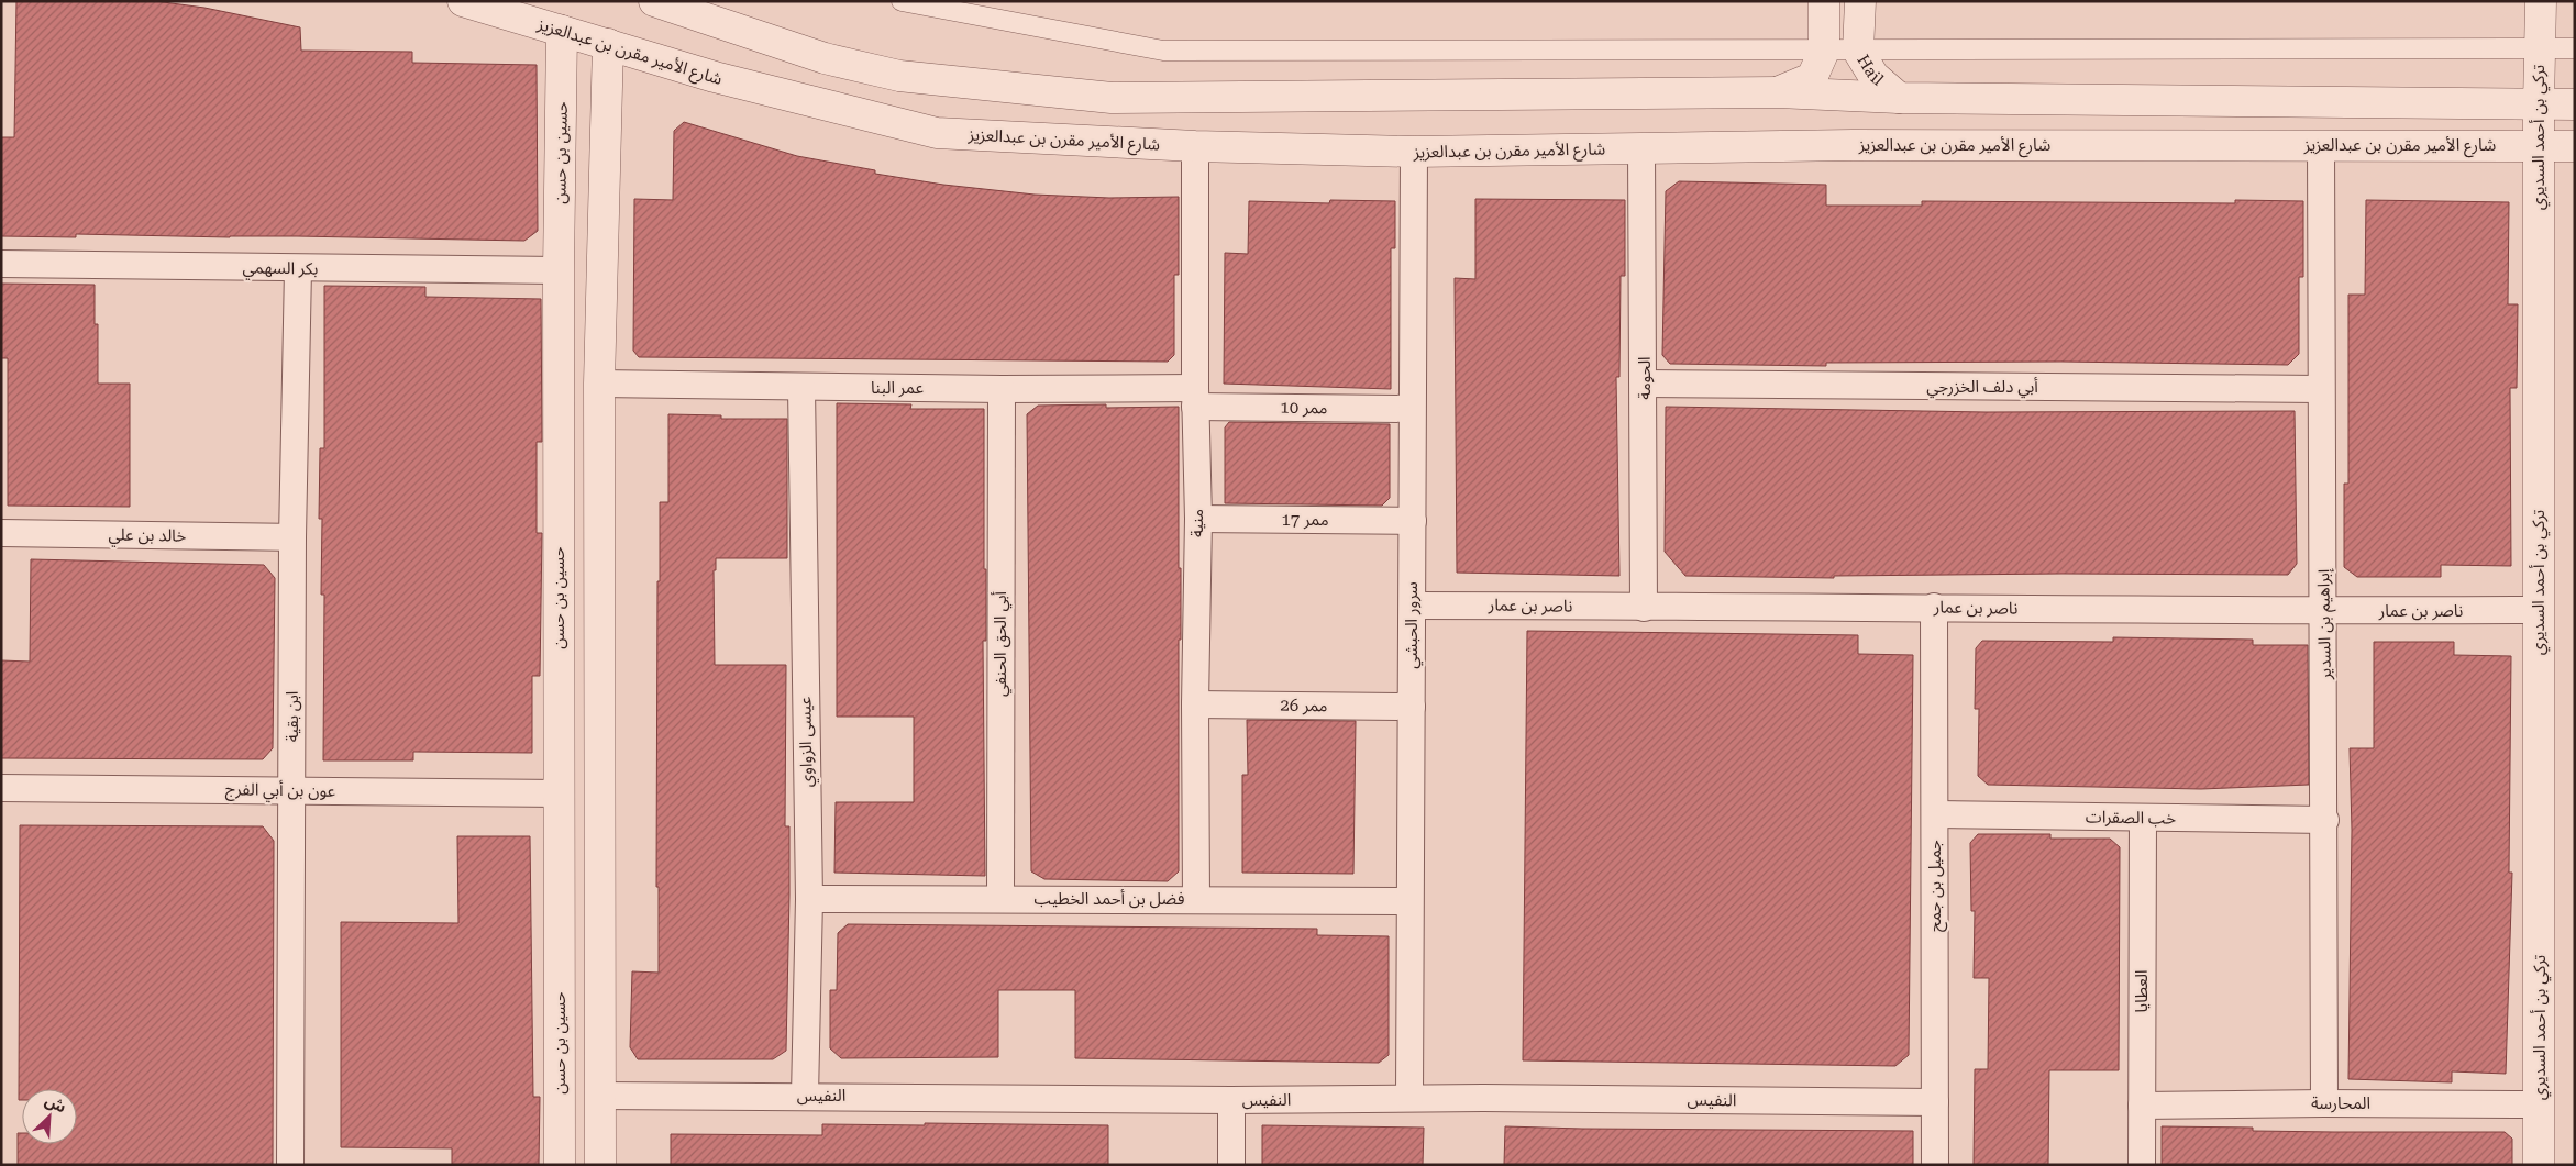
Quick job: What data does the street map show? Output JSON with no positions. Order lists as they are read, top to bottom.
{
  "streets": {
    "street": [
      "شارع الأمير مقرن بن عبدالعزيز",
      "Hail",
      "تركي بن أحمد السديري",
      "حسين بن حسن",
      "بكر السهمي",
      "الحومة",
      "أبي دلف الخزرجي",
      "عمر البنا",
      "ممر 10",
      "ممر 17",
      "منية",
      "خالد بن علي",
      "ناصر بن عمار",
      "إبراهيم بن السدير",
      "سرور الحبشي",
      "أبي الحق الحنفي",
      "ممر 26",
      "ابن بقية",
      "عيسى الزواوي",
      "عون بن أبي الفرج",
      "خب الصقرات",
      "جميل بن جمح",
      "فضل بن أحمد الخطيب",
      "العطايا",
      "النفيس",
      "المحارسة"
    ]
  },
  "crossings": [
    ["شارع الأمير مقرن بن عبدالعزيز", "تركي بن أحمد السديري"],
    ["شارع الأمير مقرن بن عبدالعزيز", "حسين بن حسن"],
    ["شارع الأمير مقرن بن عبدالعزيز", "الحومة"],
    ["شارع الأمير مقرن بن عبدالعزيز", "منية"],
    ["شارع الأمير مقرن بن عبدالعزيز", "إبراهيم بن السدير"],
    ["شارع الأمير مقرن بن عبدالعزيز", "سرور الحبشي"],
    ["تركي بن أحمد السديري", "ناصر بن عمار"],
    ["تركي بن أحمد السديري", "المحارسة"],
    ["حسين بن حسن", "بكر السهمي"],
    ["حسين بن حسن", "عون بن أبي الفرج"],
    ["بكر السهمي", "ابن بقية"],
    ["الحومة", "أبي دلف الخزرجي"],
    ["الحومة", "ناصر بن عمار"],
    ["أبي دلف الخزرجي", "إبراهيم بن السدير"],
    ["عمر البنا", "ممر 10"],
    ["عمر البنا", "منية"],
    ["عمر البنا", "أبي الحق الحنفي"],
    ["عمر البنا", "عيسى الزواوي"],
    ["ممر 10", "منية"],
    ["ممر 10", "سرور الحبشي"],
    ["ممر 17", "منية"],
    ["ممر 17", "سرور الحبشي"],
    ["منية", "ممر 26"],
    ["منية", "فضل بن أحمد الخطيب"],
    ["خالد بن علي", "ابن بقية"],
    ["ناصر بن عمار", "إبراهيم بن السدير"],
    ["ناصر بن عمار", "سرور الحبشي"],
    ["ناصر بن عمار", "جميل بن جمح"],
    ["إبراهيم بن السدير", "خب الصقرات"],
    ["إبراهيم بن السدير", "المحارسة"],
    ["سرور الحبشي", "ممر 26"],
    ["سرور الحبشي", "فضل بن أحمد الخطيب"],
    ["سرور الحبشي", "النفيس"],
    ["أبي الحق الحنفي", "فضل بن أحمد الخطيب"],
    ["ابن بقية", "عون بن أبي الفرج"],
    ["عيسى الزواوي", "فضل بن أحمد الخطيب"],
    ["عيسى الزواوي", "النفيس"],
    ["خب الصقرات", "جميل بن جمح"],
    ["خب الصقرات", "العطايا"],
    ["جميل بن جمح", "النفيس"],
    ["العطايا", "المحارسة"]
  ],
  "north": "top right"
}
